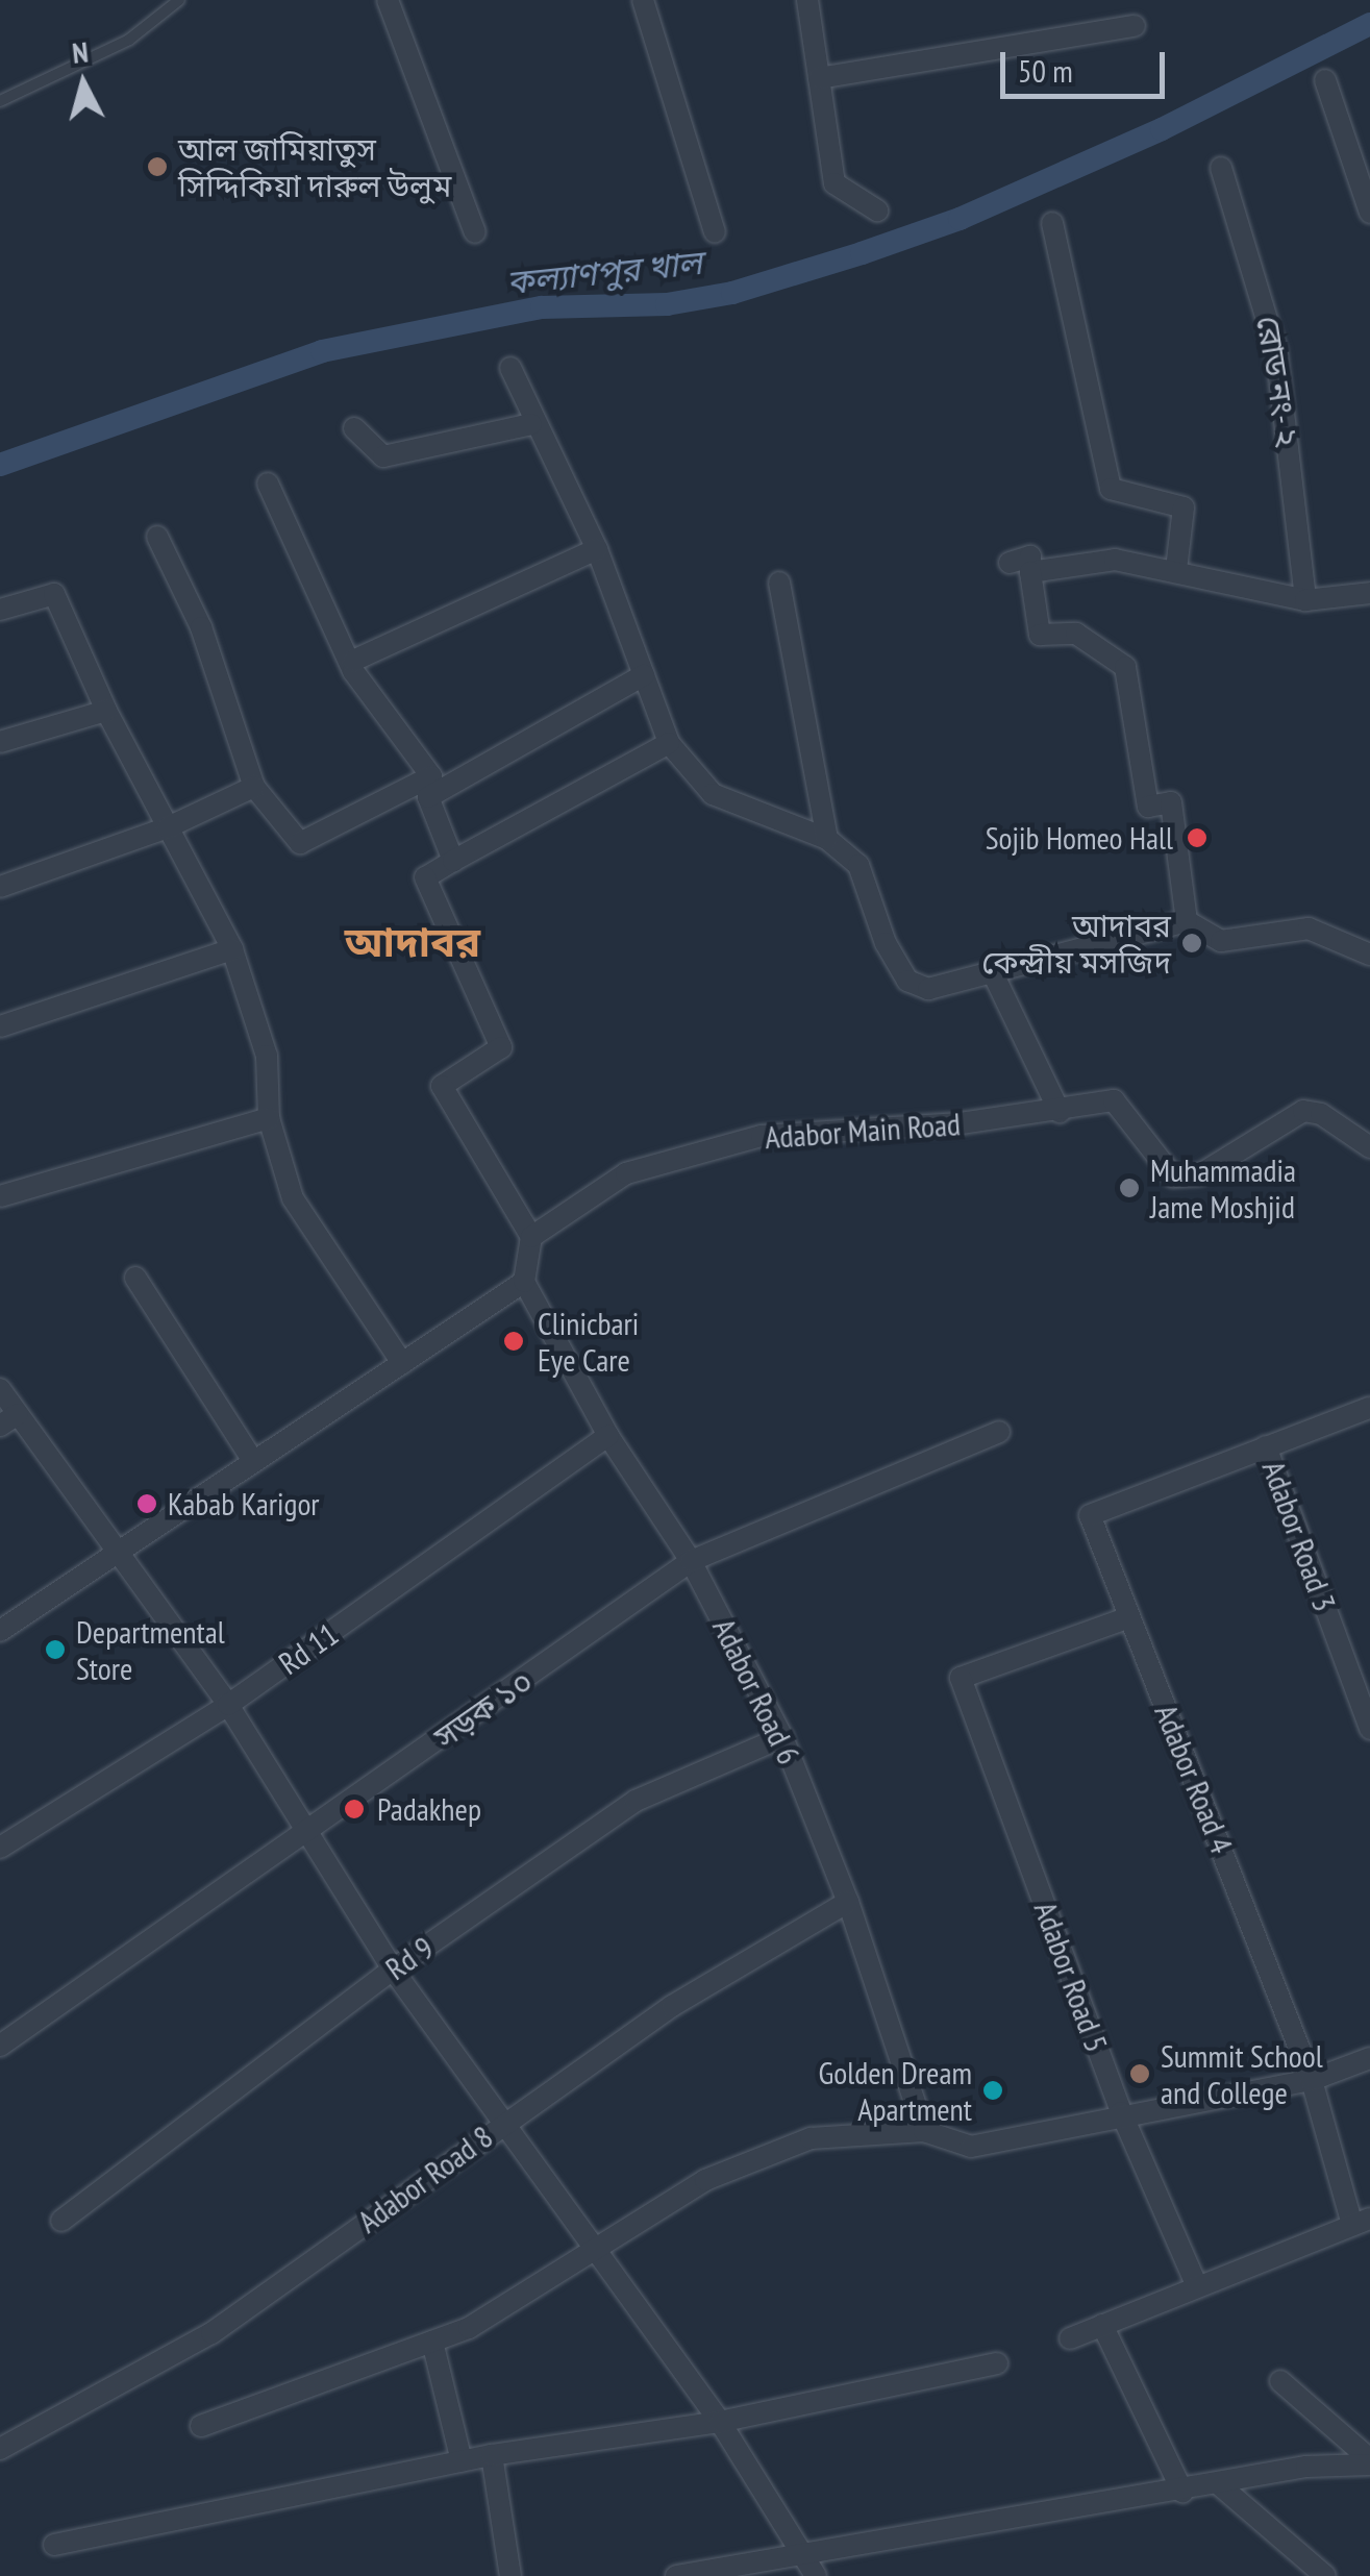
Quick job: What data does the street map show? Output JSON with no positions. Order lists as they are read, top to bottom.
{
  "streets": {
    "street": [
      "রোড নং- ২",
      "Adabor Main Road",
      "Adabor Road 3",
      "Rd 11",
      "Adabor Road 6",
      "সড়ক ১০",
      "Adabor Road 4",
      "Rd 9",
      "Adabor Road 5",
      "Adabor Road 8"
    ]
  },
  "crossings": [
    ["Adabor Road 3", "Adabor Road 4"],
    ["Rd 11", "Adabor Road 6"],
    ["Adabor Road 6", "সড়ক ১০"],
    ["Adabor Road 6", "Rd 9"],
    ["Adabor Road 6", "Adabor Road 8"],
    ["Adabor Road 4", "Adabor Road 5"]
  ],
  "districts": ["আদাবর"],
  "water": ["কল্যাণপুর খাল"],
  "places": [
    "আল জামিয়াতুস সিদ্দিকিয়া দারুল উলুম",
    "Sojib Homeo Hall",
    "আদাবর কেন্দ্রীয় মসজিদ",
    "Muhammadia Jame Moshjid",
    "Clinicbari Eye Care",
    "Kabab Karigor",
    "Departmental Store",
    "Padakhep",
    "Summit School and College",
    "Golden Dream Apartment"
  ],
  "scale_bar": "50 m",
  "north": "top"
}
